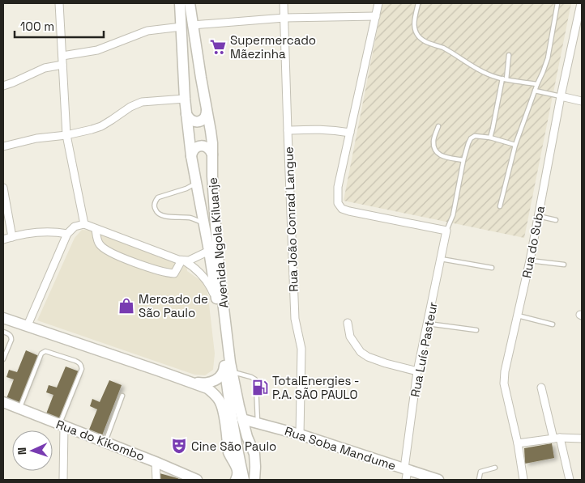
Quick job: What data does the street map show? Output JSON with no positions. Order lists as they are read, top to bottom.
{
  "streets": {
    "main road": ["Avenida Ngola Kiluanje", "Rua do Kikombo", "Rua Soba Mandume"],
    "street": ["Rua João Conrad Langue", "Rua do Suba", "Rua Luís Pasteur"]
  },
  "crossings": [
    ["Rua João Conrad Langue", "Rua Soba Mandume"],
    ["Avenida Ngola Kiluanje", "Rua Soba Mandume"],
    ["Rua Luís Pasteur", "Rua Soba Mandume"]
  ],
  "places": {
    "supermarket": ["Supermercado Mãezinha"],
    "shop": ["Mercado de São Paulo"],
    "fuel station": ["TotalEnergies - P.A. SÃO PAULO"],
    "theatre": ["Cine São Paulo"]
  },
  "scale_bar": "100 m",
  "north": "left"
}
